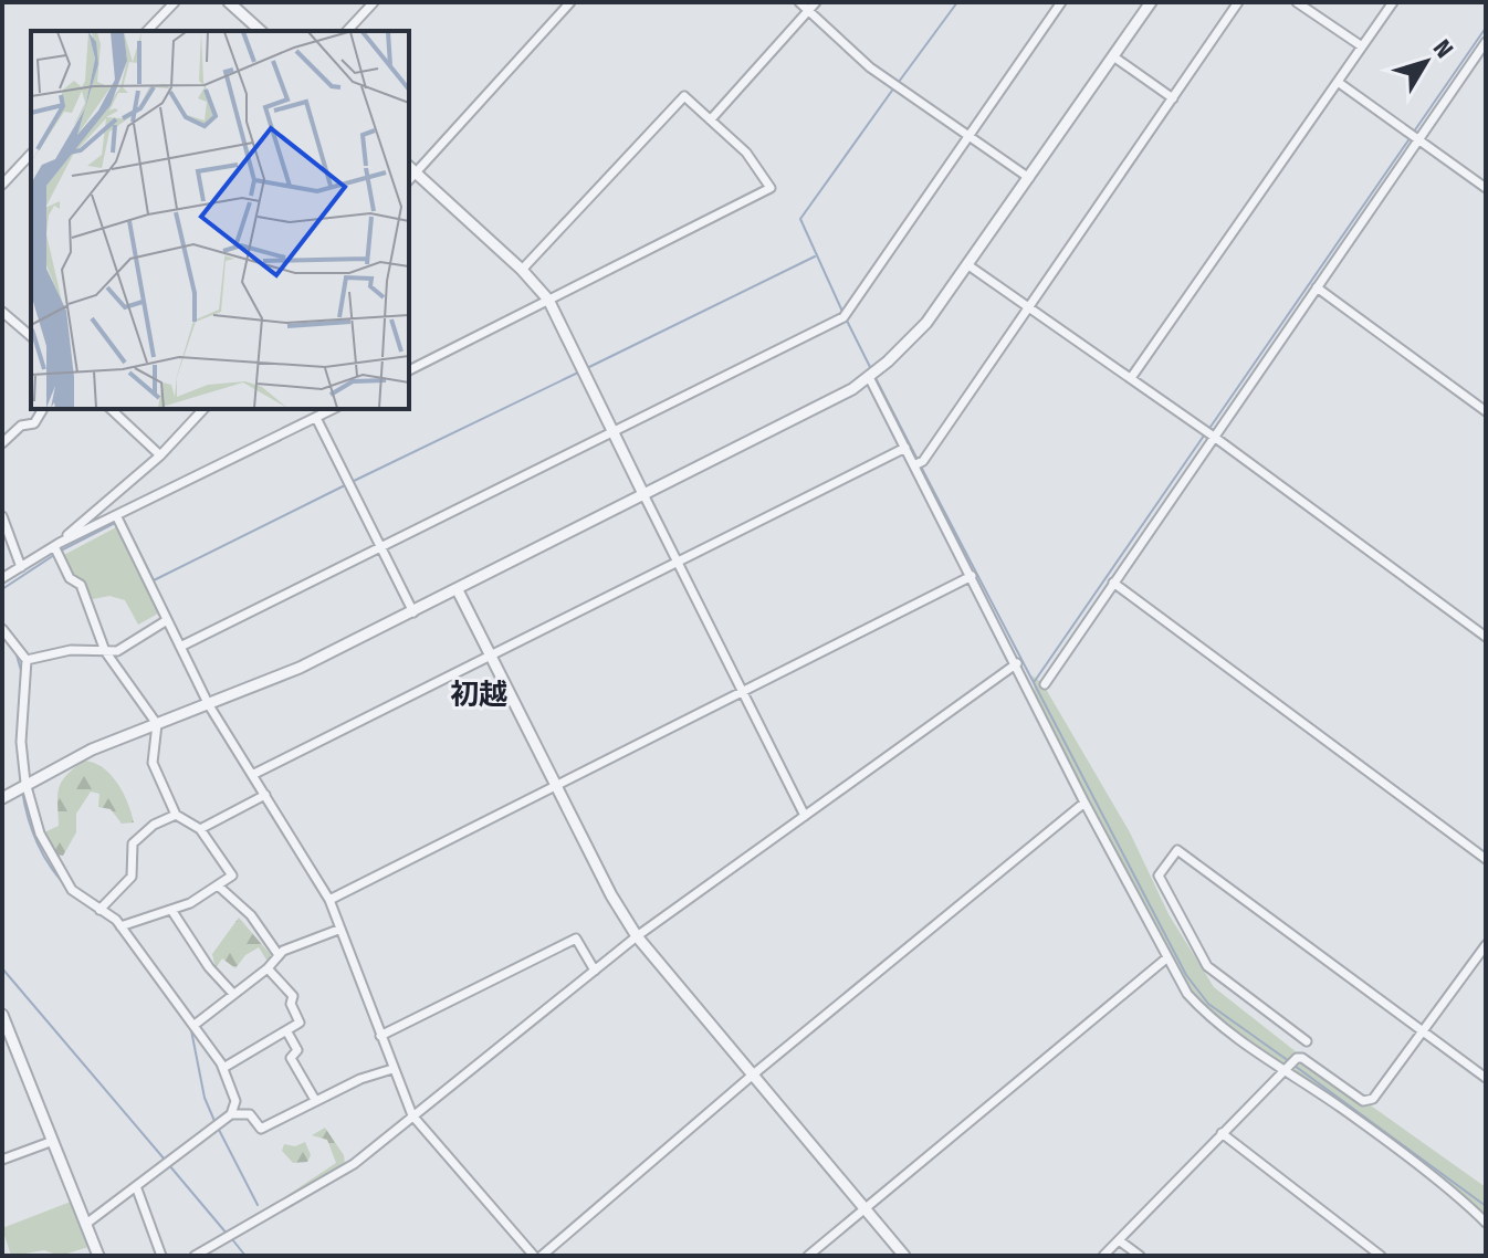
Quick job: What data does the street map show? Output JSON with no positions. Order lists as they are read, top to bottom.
{
  "districts": ["初越"],
  "north": "top right"
}
